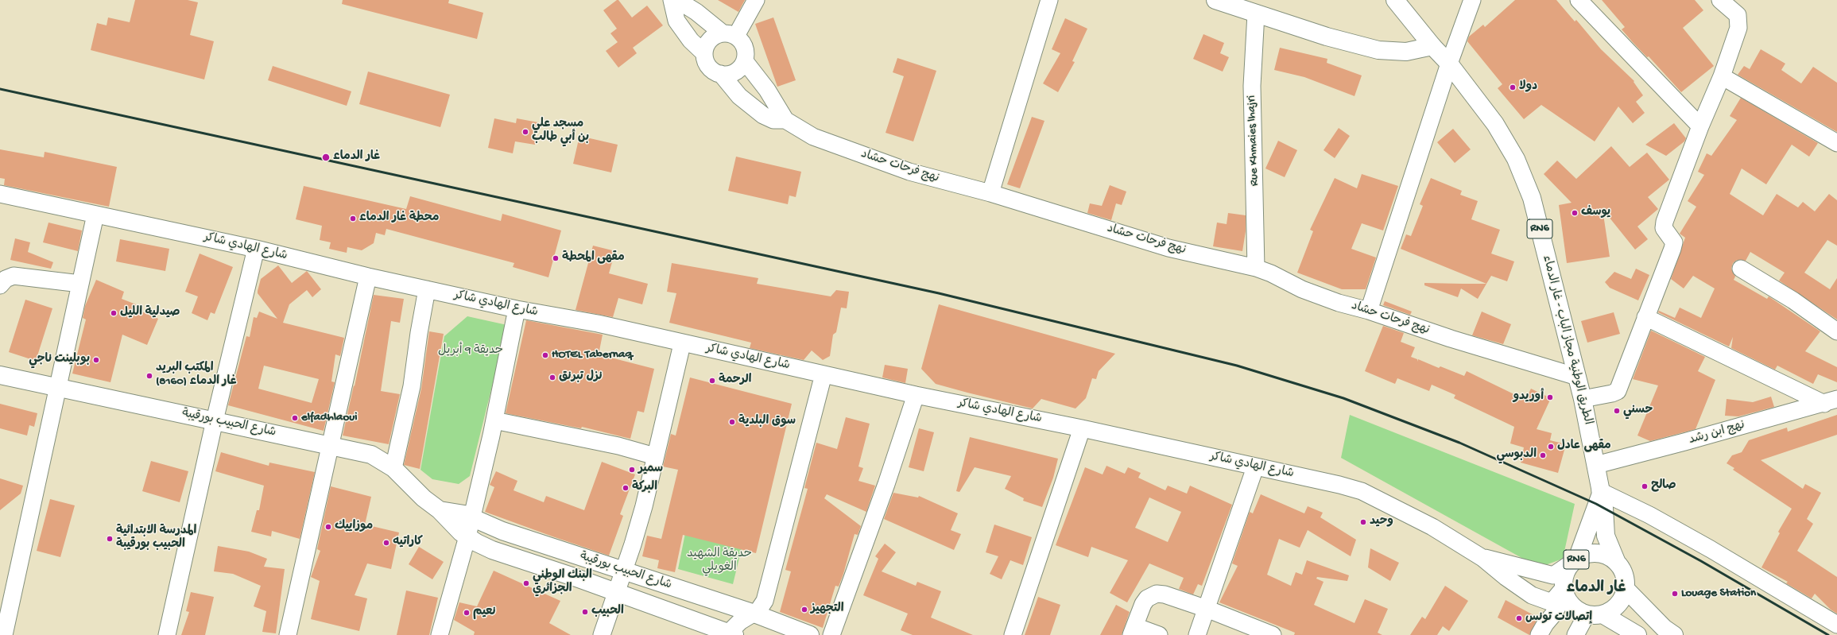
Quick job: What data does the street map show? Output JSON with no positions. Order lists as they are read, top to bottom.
{
  "streets": {
    "street": [
      "Rue Khmaies lhajri",
      "نهج فرحات حشاد",
      "RN6",
      "شارع الهادي شاكر",
      "الطريق الوطنية مجاز الباب - غار الدماء",
      "شارع الحبيب بورقيبة",
      "نهج ابن رشد"
    ]
  },
  "crossings": [
    ["Rue Khmaies lhajri", "نهج فرحات حشاد"],
    ["نهج فرحات حشاد", "الطريق الوطنية مجاز الباب - غار الدماء"],
    ["RN6", "شارع الهادي شاكر"],
    ["RN6", "الطريق الوطنية مجاز الباب - غار الدماء"],
    ["شارع الهادي شاكر", "الطريق الوطنية مجاز الباب - غار الدماء"],
    ["الطريق الوطنية مجاز الباب - غار الدماء", "نهج ابن رشد"]
  ],
  "districts": ["غار الدماء"],
  "parks": ["حديقة 9 أبريل", "حديقة الشهيد الغويلي"],
  "places": [
    "دولا",
    "مسجد علي بن أبي طالب",
    "غار الدماء",
    "يوسف",
    "محطة غار الدماء",
    "مقهى المحطة",
    "صيدلية الليل",
    "HOTEL Tabernaq",
    "بوبلينت ناجي",
    "المكتب البريد غار الدماء (8160)",
    "نزل تبرنق",
    "الرحمة",
    "أوريدو",
    "حسني",
    "elfadhlaoui",
    "سوق البلدية",
    "مقهى عادل",
    "الدبوسي",
    "سمير",
    "صالح",
    "البركة",
    "وحيد",
    "موزاييك",
    "المدرسة الابتدائية الحبيب بورقيبة",
    "كاراتيه",
    "البنك الوطني الجزائري",
    "Louage Station",
    "التجهيز",
    "الحبيب",
    "نعيم",
    "إتصالات تونس"
  ]
}
